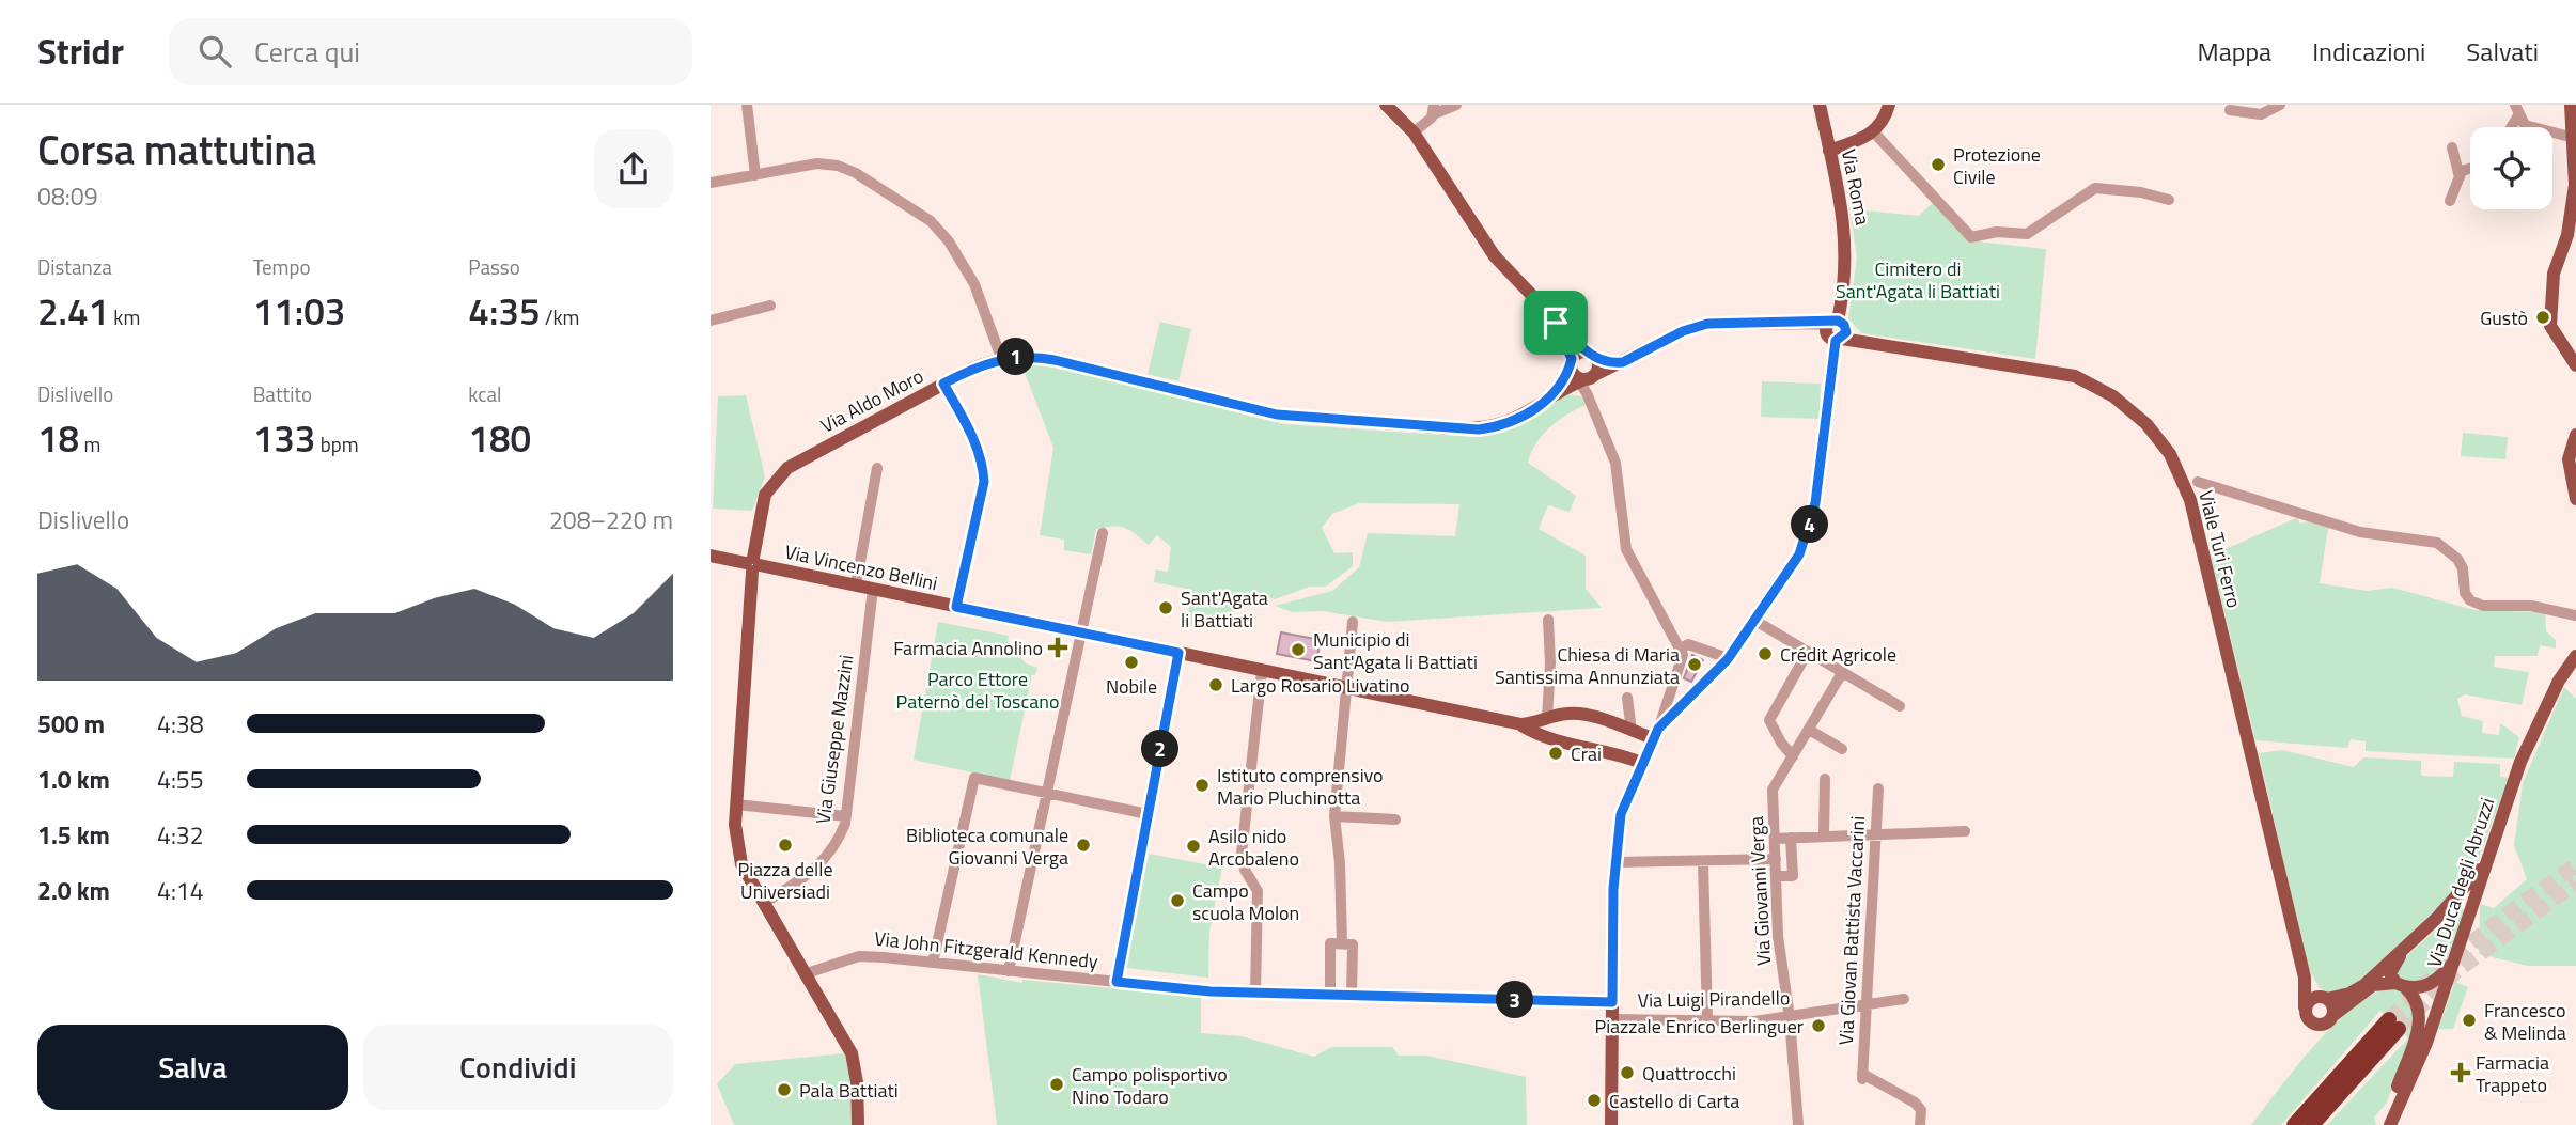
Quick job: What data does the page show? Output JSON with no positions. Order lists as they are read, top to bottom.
{
  "streets": {
    "main road": [
      "Via Roma",
      "Via Aldo Moro",
      "Viale Turi Ferro",
      "Via Vincenzo Bellini",
      "Via Duca degli Abruzzi"
    ],
    "street": [
      "Via Giuseppe Mazzini",
      "Via Giovanni Verga",
      "Via Giovan Battista Vaccarini",
      "Via John Fitzgerald Kennedy",
      "Via Luigi Pirandello"
    ]
  },
  "crossings": [
    ["Via Roma", "Viale Turi Ferro"],
    ["Via Aldo Moro", "Viale Turi Ferro"],
    ["Via Aldo Moro", "Via Vincenzo Bellini"],
    ["Via Aldo Moro", "Via Giuseppe Mazzini"],
    ["Via Aldo Moro", "Via John Fitzgerald Kennedy"],
    ["Via Vincenzo Bellini", "Via Giuseppe Mazzini"],
    ["Via Giovanni Verga", "Via Luigi Pirandello"],
    ["Via Giovan Battista Vaccarini", "Via Luigi Pirandello"]
  ],
  "parks": ["Cimitero di Sant'Agata li Battiati", "Parco Ettore Paternò del Toscano"],
  "places": {
    "other": [
      "Protezione Civile",
      "Gustò",
      "Sant'Agata li Battiati",
      "Municipio di Sant'Agata li Battiati",
      "Crédit Agricole",
      "Nobile",
      "Chiesa di Maria Santissima Annunziata",
      "Largo Rosario Livatino",
      "Crai",
      "Istituto comprensivo Mario Pluchinotta",
      "Piazza delle Universiadi",
      "Biblioteca comunale Giovanni Verga",
      "Asilo nido Arcobaleno",
      "Campo scuola Molon",
      "Francesco & Melinda",
      "Piazzale Enrico Berlinguer",
      "Quattrocchi",
      "Campo polisportivo Nino Todaro",
      "Pala Battiati",
      "Castello di Carta"
    ],
    "health": ["Farmacia Annolino", "Farmacia Trappeto"]
  },
  "page": {
    "header": "Stridr",
    "search": "Cerca qui",
    "nav": ["Mappa", "Indicazioni", "Salvati"],
    "heading": ["Corsa mattutina", "08:09"],
    "stats": [
      ["Distanza", "2.41 km"],
      ["Tempo", "11:03"],
      ["Passo", "4:35 /km"],
      ["Dislivello", "18 m"],
      ["Battito", "133 bpm"],
      ["kcal", "180"]
    ],
    "pins": [
      "1",
      "4",
      "2",
      "3"
    ],
    "chart": ["Dislivello", "208–220 m"],
    "list": [
      {
        "name": "500 m",
        "note": "4:38"
      },
      {
        "name": "1.0 km",
        "note": "4:55"
      },
      {
        "name": "1.5 km",
        "note": "4:32"
      },
      {
        "name": "2.0 km",
        "note": "4:14"
      }
    ],
    "buttons": ["Salva", "Condividi"]
  }
}
